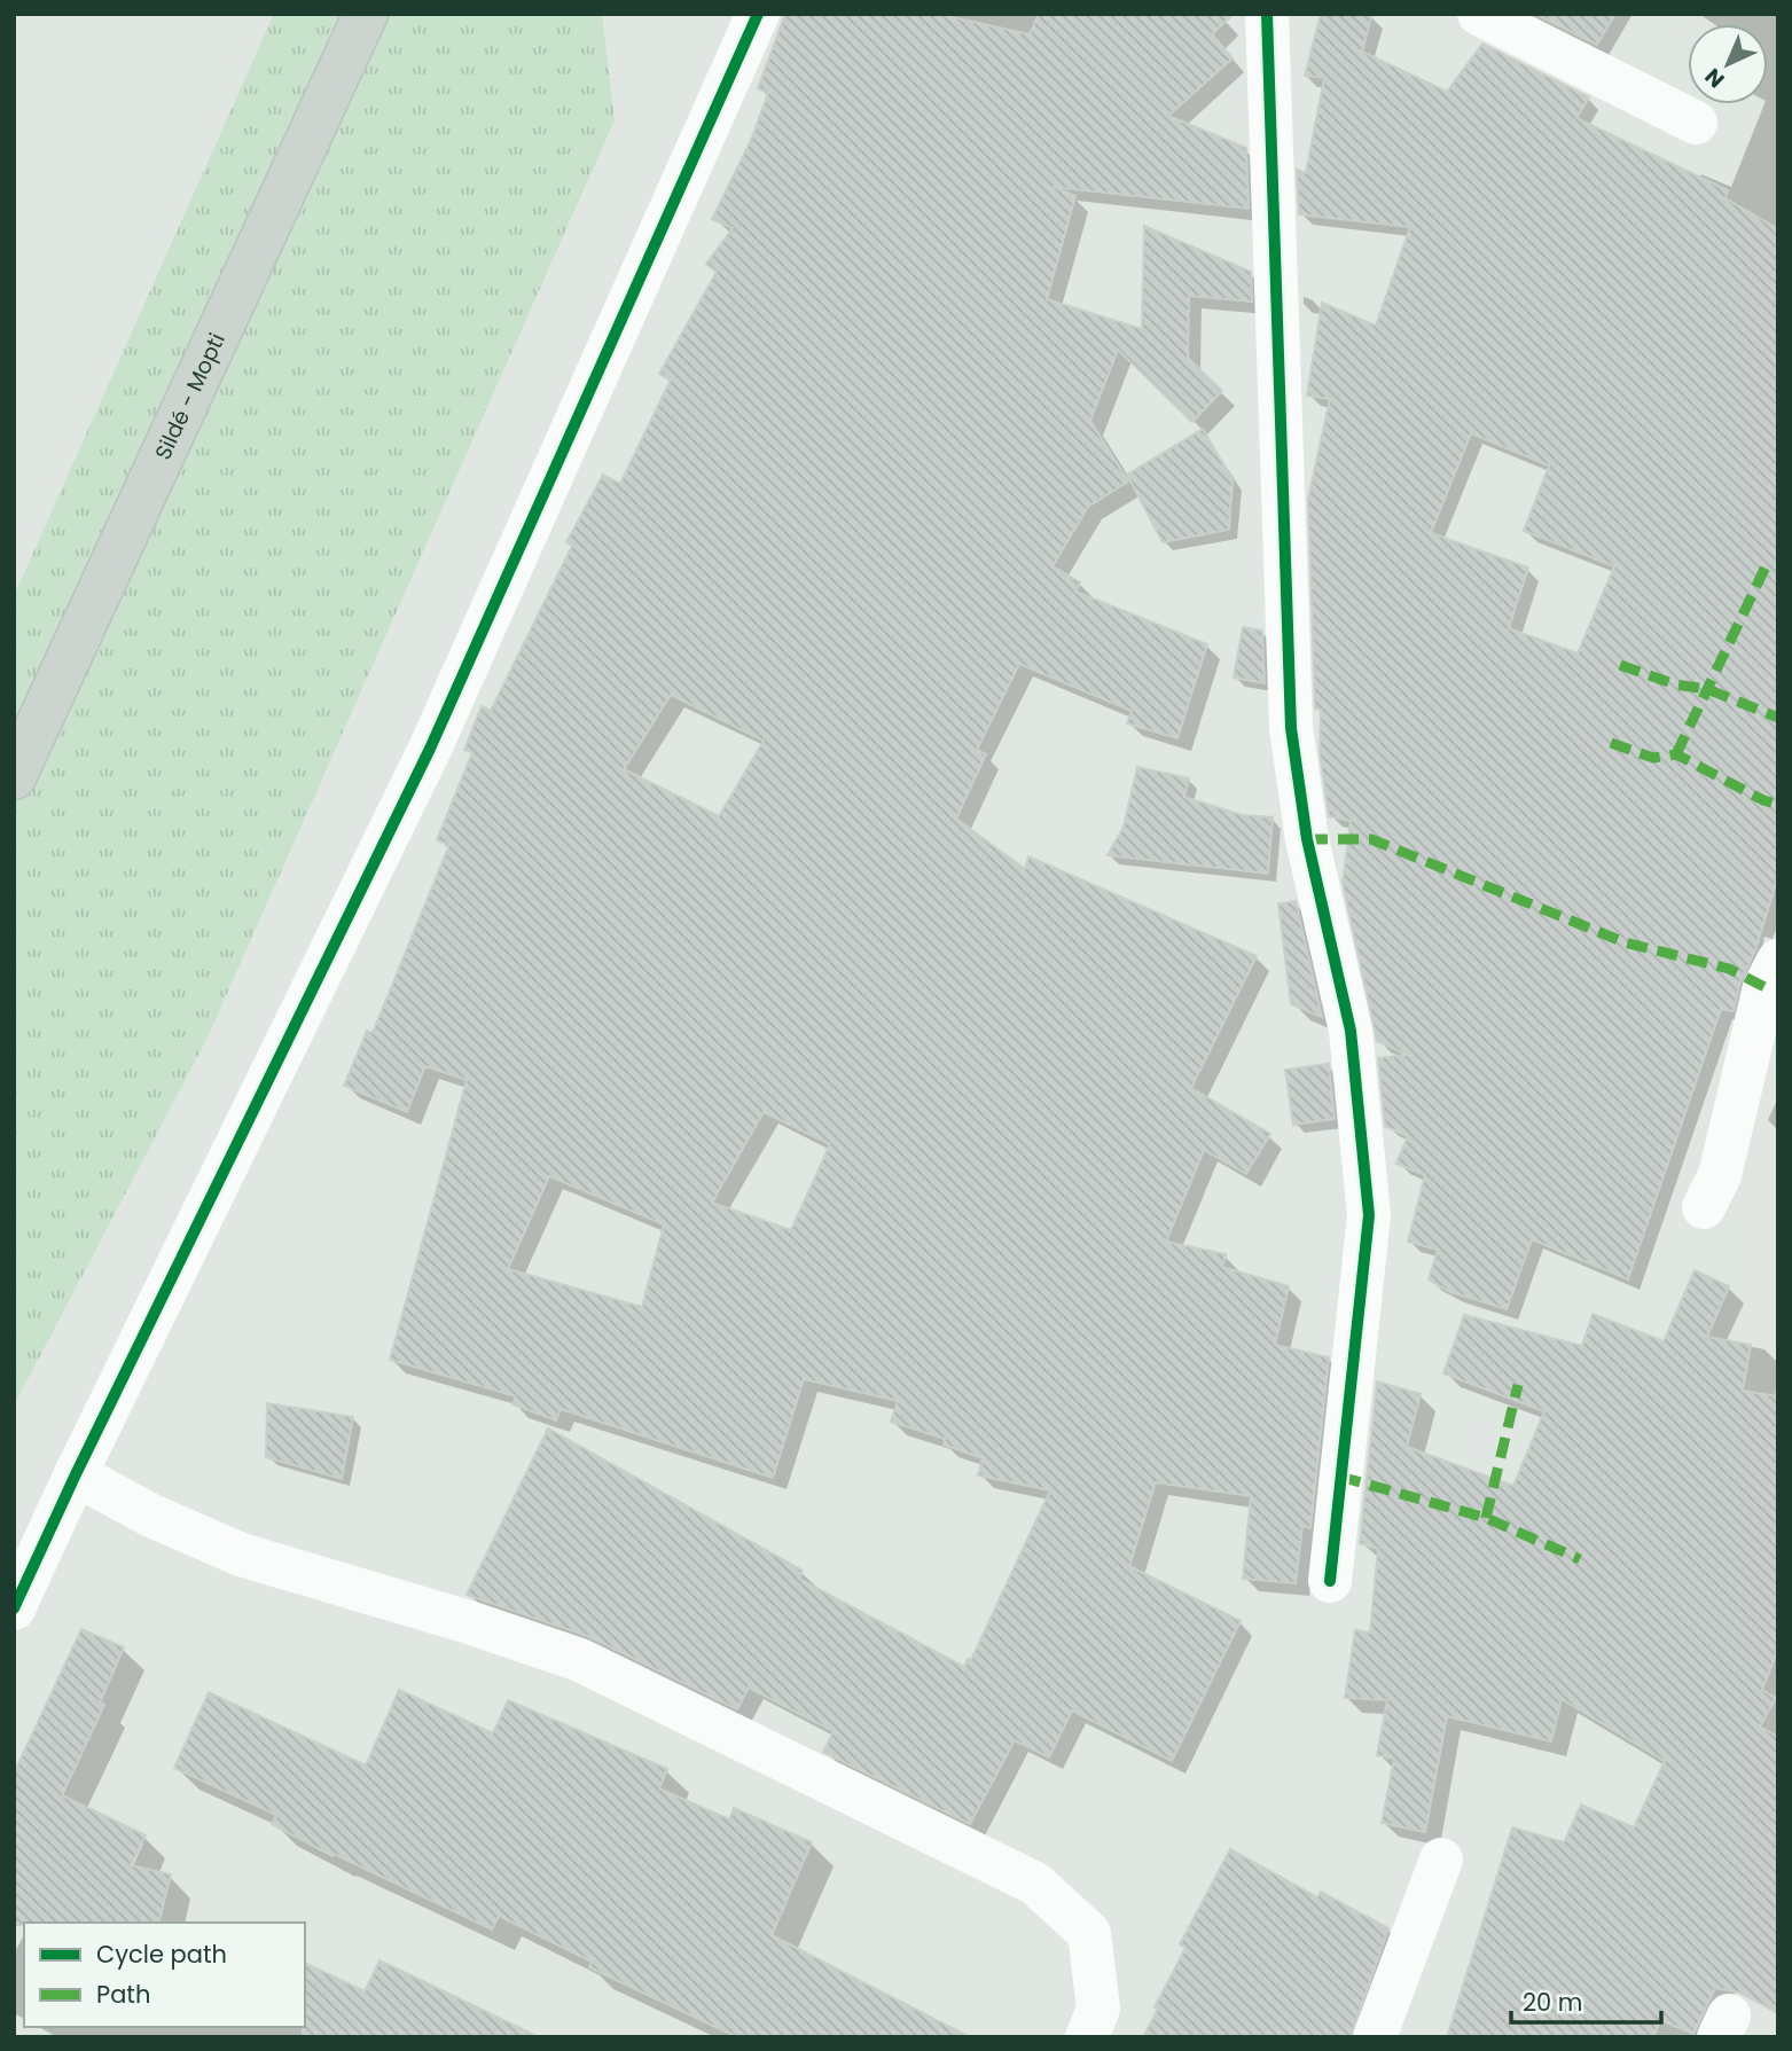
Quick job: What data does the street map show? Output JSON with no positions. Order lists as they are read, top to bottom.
{
  "streets": {
    "main road": ["Sildé - Mopti"]
  },
  "legend": ["Cycle path", "Path"],
  "scale_bar": "20 m",
  "north": "bottom left"
}
